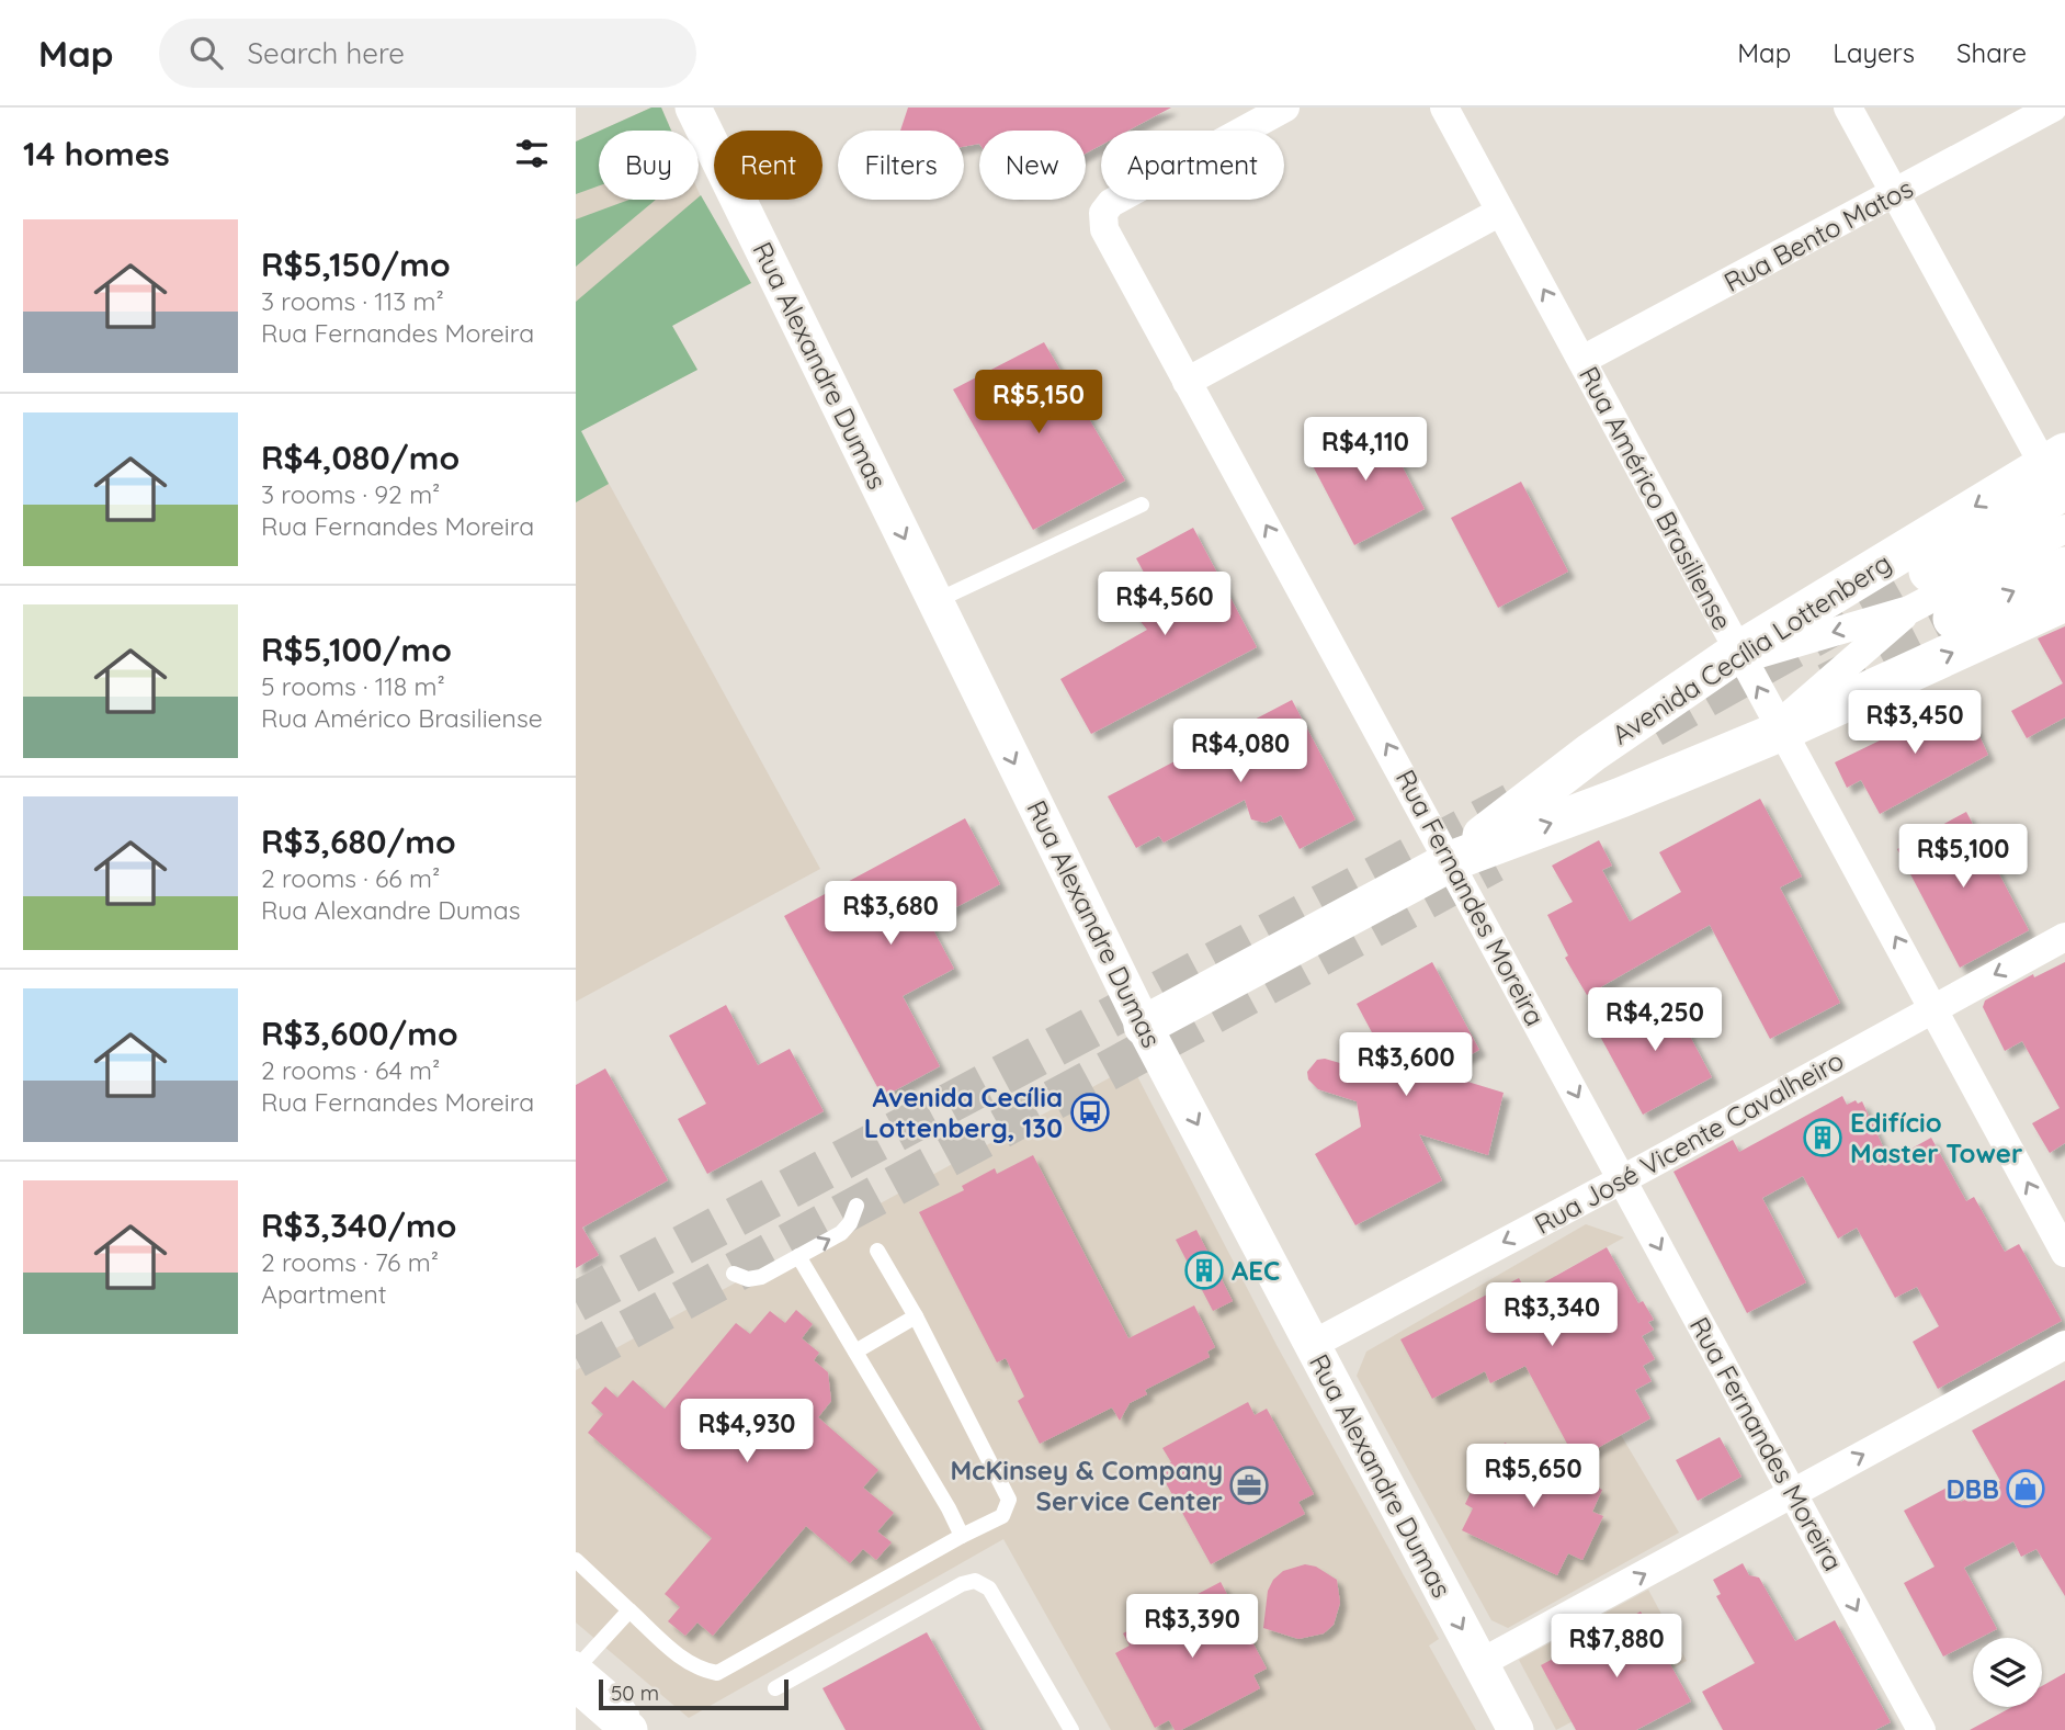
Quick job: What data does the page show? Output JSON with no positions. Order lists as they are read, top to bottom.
{
  "streets": {
    "main road": ["Avenida Cecília Lottenberg"],
    "street": [
      "Rua Bento Matos",
      "Rua Alexandre Dumas",
      "Rua Américo Brasiliense",
      "Rua Fernandes Moreira",
      "Rua José Vicente Cavalheiro"
    ]
  },
  "crossings": [
    ["Rua Bento Matos", "Rua Américo Brasiliense"],
    ["Rua Alexandre Dumas", "Avenida Cecília Lottenberg"],
    ["Rua Alexandre Dumas", "Rua José Vicente Cavalheiro"],
    ["Rua Américo Brasiliense", "Avenida Cecília Lottenberg"],
    ["Rua Américo Brasiliense", "Rua José Vicente Cavalheiro"],
    ["Avenida Cecília Lottenberg", "Rua Fernandes Moreira"],
    ["Rua Fernandes Moreira", "Rua José Vicente Cavalheiro"]
  ],
  "one_way": ["Rua Alexandre Dumas", "Rua Américo Brasiliense", "Rua José Vicente Cavalheiro"],
  "places": {
    "bus stop": ["Avenida Cecília Lottenberg, 130"],
    "building": ["Edifício Master Tower", "AEC"],
    "office": ["McKinsey & Company Service Center"],
    "shop": ["DBB"]
  },
  "scale_bar": "50 m",
  "page": {
    "header": "Map",
    "search": "Search here",
    "nav": ["Map", "Layers", "Share"],
    "heading": "14 homes",
    "chip": [
      "Buy",
      "Rent",
      "Filters",
      "New",
      "Apartment"
    ],
    "list": [
      {
        "name": "R$5,150/mo",
        "note": "3 rooms · 113 m² · Rua Fernandes Moreira"
      },
      {
        "name": "R$4,080/mo",
        "note": "3 rooms · 92 m² · Rua Fernandes Moreira"
      },
      {
        "name": "R$5,100/mo",
        "note": "5 rooms · 118 m² · Rua Américo Brasiliense"
      },
      {
        "name": "R$3,680/mo",
        "note": "2 rooms · 66 m² · Rua Alexandre Dumas"
      },
      {
        "name": "R$3,600/mo",
        "note": "2 rooms · 64 m² · Rua Fernandes Moreira"
      },
      {
        "name": "R$3,340/mo",
        "note": "2 rooms · 76 m² · Apartment"
      }
    ],
    "price": [
      "R$5,150",
      "R$4,110",
      "R$4,560",
      "R$3,450",
      "R$4,080",
      "R$5,100",
      "R$3,680",
      "R$4,250",
      "R$3,600",
      "R$3,340",
      "R$4,930",
      "R$5,650",
      "R$3,390",
      "R$7,880"
    ],
    "scale": "50 m"
  }
}
